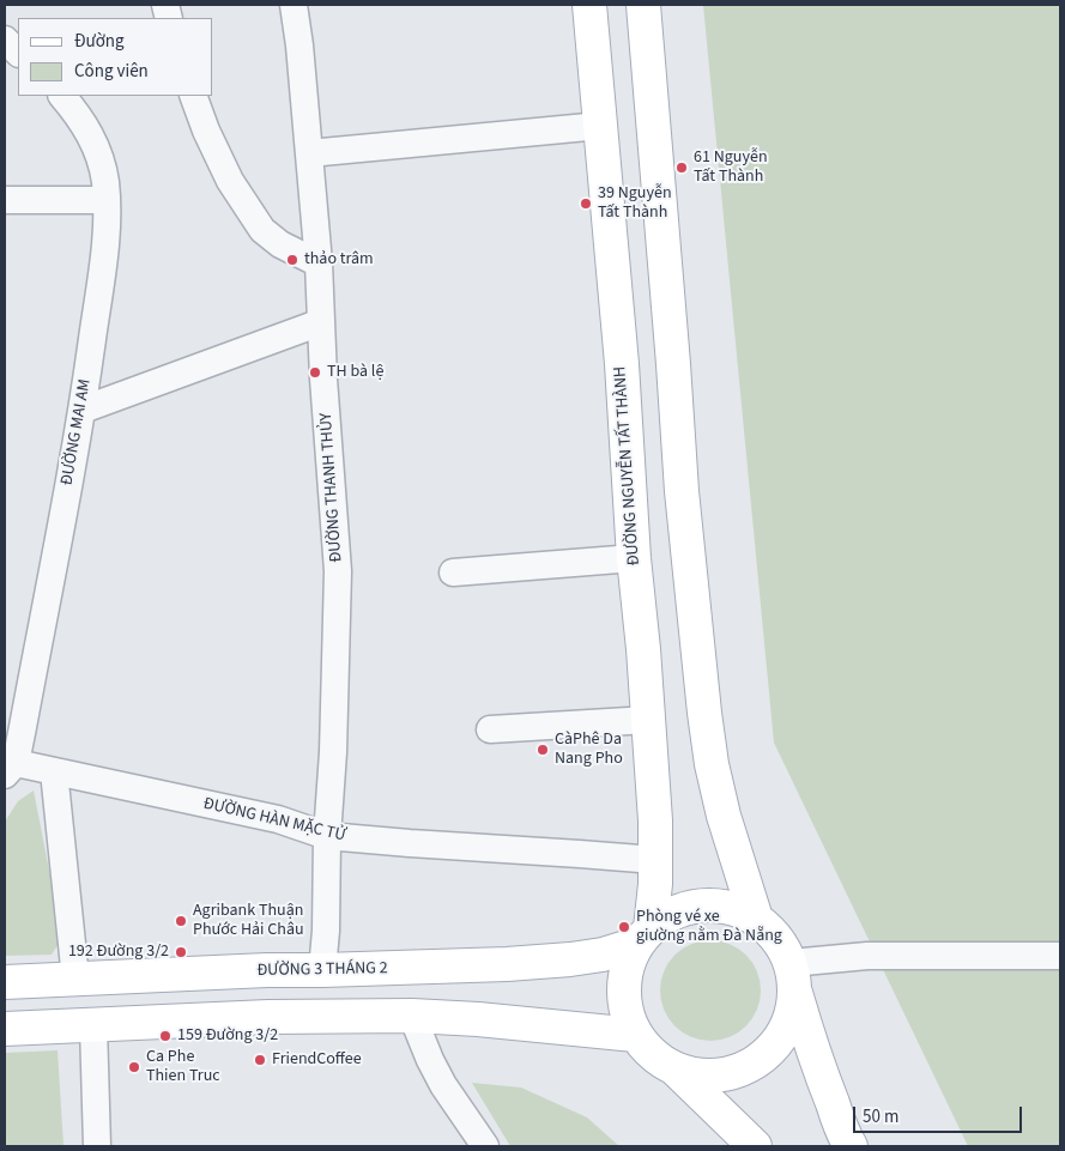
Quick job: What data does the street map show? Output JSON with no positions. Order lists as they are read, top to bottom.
{
  "streets": {
    "main road": ["ĐƯỜNG NGUYỄN TẤT THÀNH", "ĐƯỜNG 3 THÁNG 2"],
    "street": ["ĐƯỜNG MAI AM", "ĐƯỜNG THANH THỦY", "ĐƯỜNG HÀN MẶC TỬ"]
  },
  "crossings": [
    ["ĐƯỜNG MAI AM", "ĐƯỜNG HÀN MẶC TỬ"],
    ["ĐƯỜNG NGUYỄN TẤT THÀNH", "ĐƯỜNG HÀN MẶC TỬ"],
    ["ĐƯỜNG NGUYỄN TẤT THÀNH", "ĐƯỜNG 3 THÁNG 2"],
    ["ĐƯỜNG THANH THỦY", "ĐƯỜNG HÀN MẶC TỬ"],
    ["ĐƯỜNG THANH THỦY", "ĐƯỜNG 3 THÁNG 2"]
  ],
  "places": [
    "61 Nguyễn Tất Thành",
    "39 Nguyễn Tất Thành",
    "thảo trâm",
    "TH bà lệ",
    "CàPhê Da Nang Pho",
    "Agribank Thuận Phước Hải Châu",
    "Phòng vé xe giường nằm Đà Nẵng",
    "192 Đường 3/2",
    "159 Đường 3/2",
    "FriendCoffee",
    "Ca Phe Thien Truc"
  ],
  "legend": ["Đường", "Công viên"],
  "scale_bar": "50 m"
}
